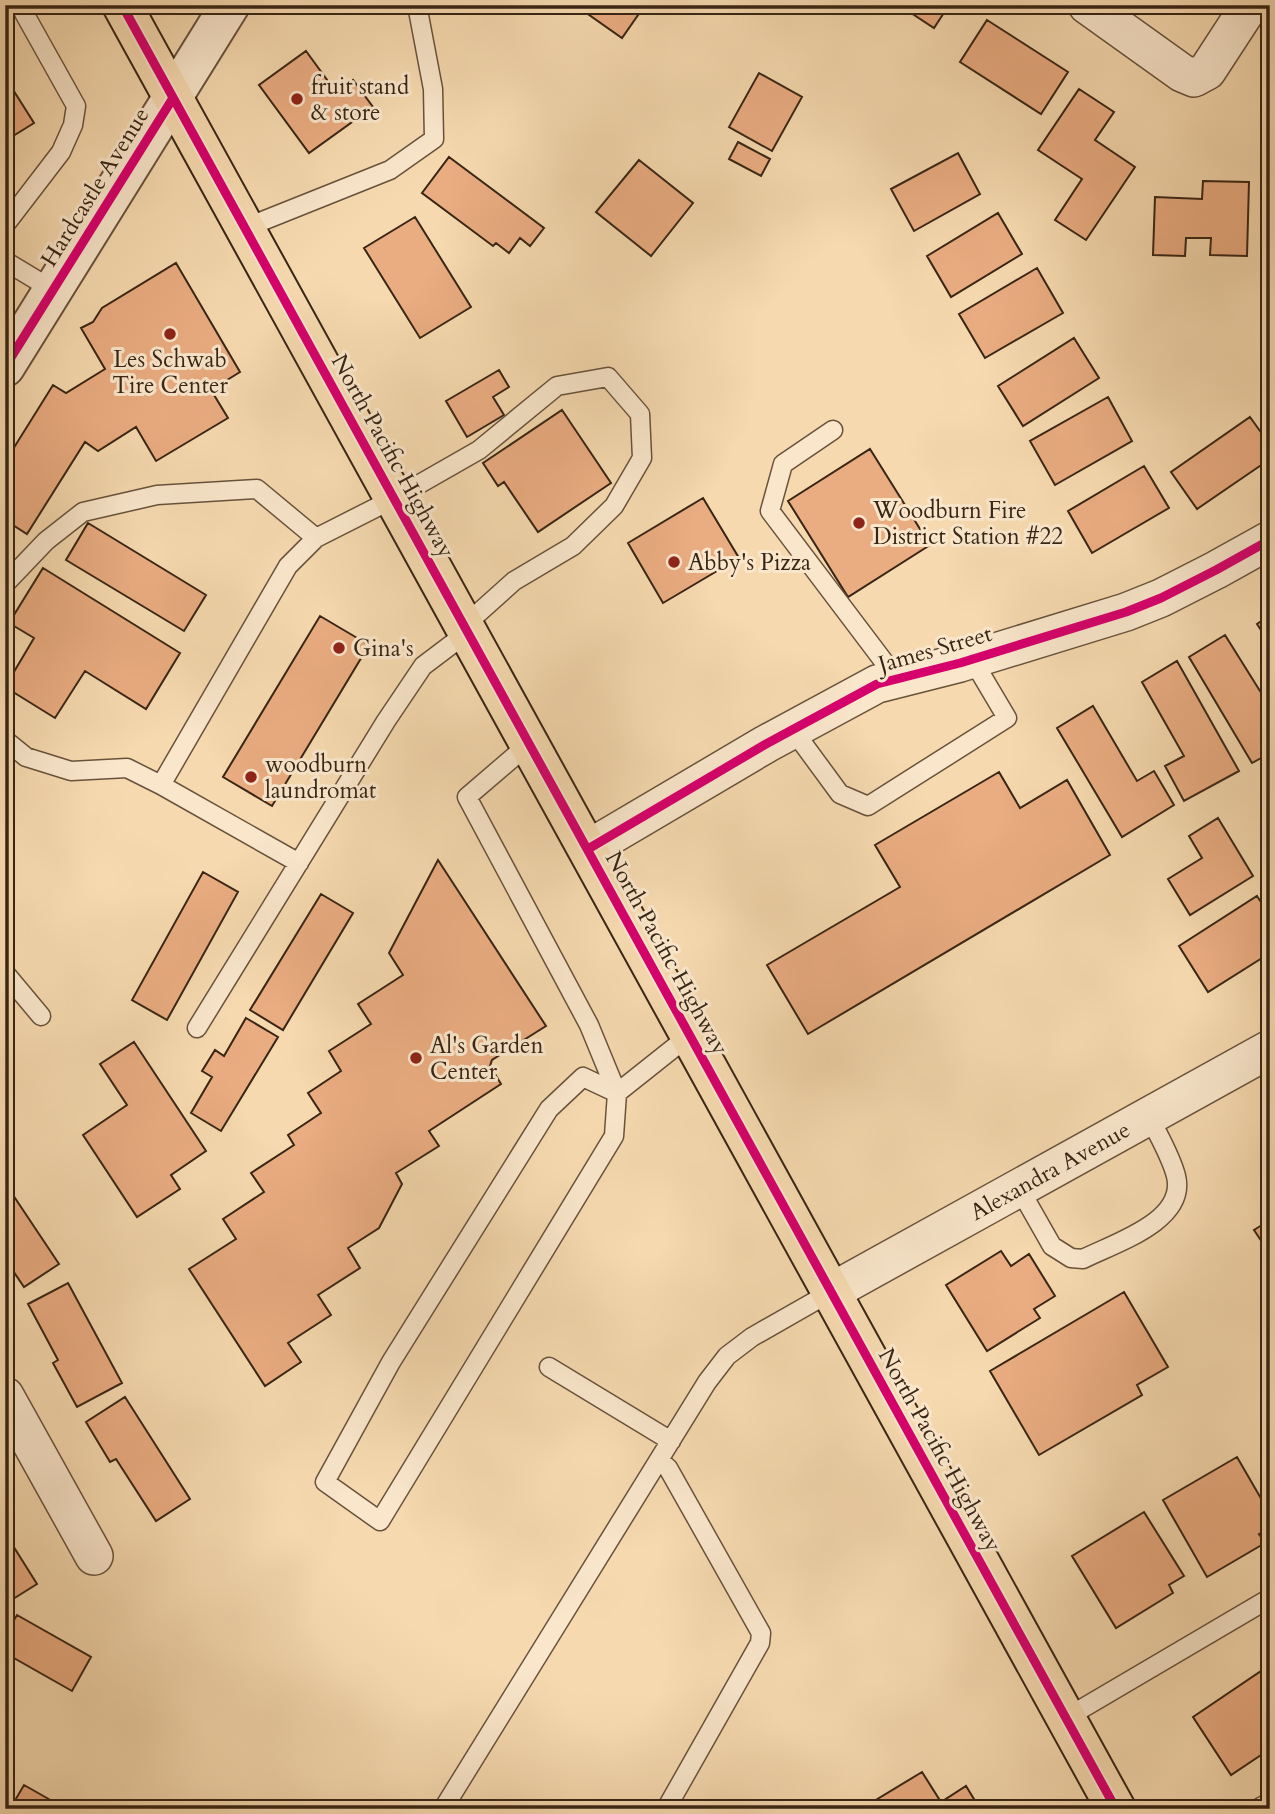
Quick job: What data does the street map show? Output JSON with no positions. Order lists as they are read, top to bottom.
{
  "streets": {
    "main road": ["North Pacific Highway"],
    "street": ["Hardcastle Avenue", "James Street", "Alexandra Avenue"]
  },
  "crossings": [
    ["Hardcastle Avenue", "North Pacific Highway"],
    ["North Pacific Highway", "James Street"],
    ["North Pacific Highway", "Alexandra Avenue"]
  ],
  "places": [
    "fruit stand & store",
    "Les Schwab Tire Center",
    "Woodburn Fire District Station #22",
    "Abby's Pizza",
    "Gina's",
    "woodburn laundromat",
    "Al's Garden Center"
  ]
}
